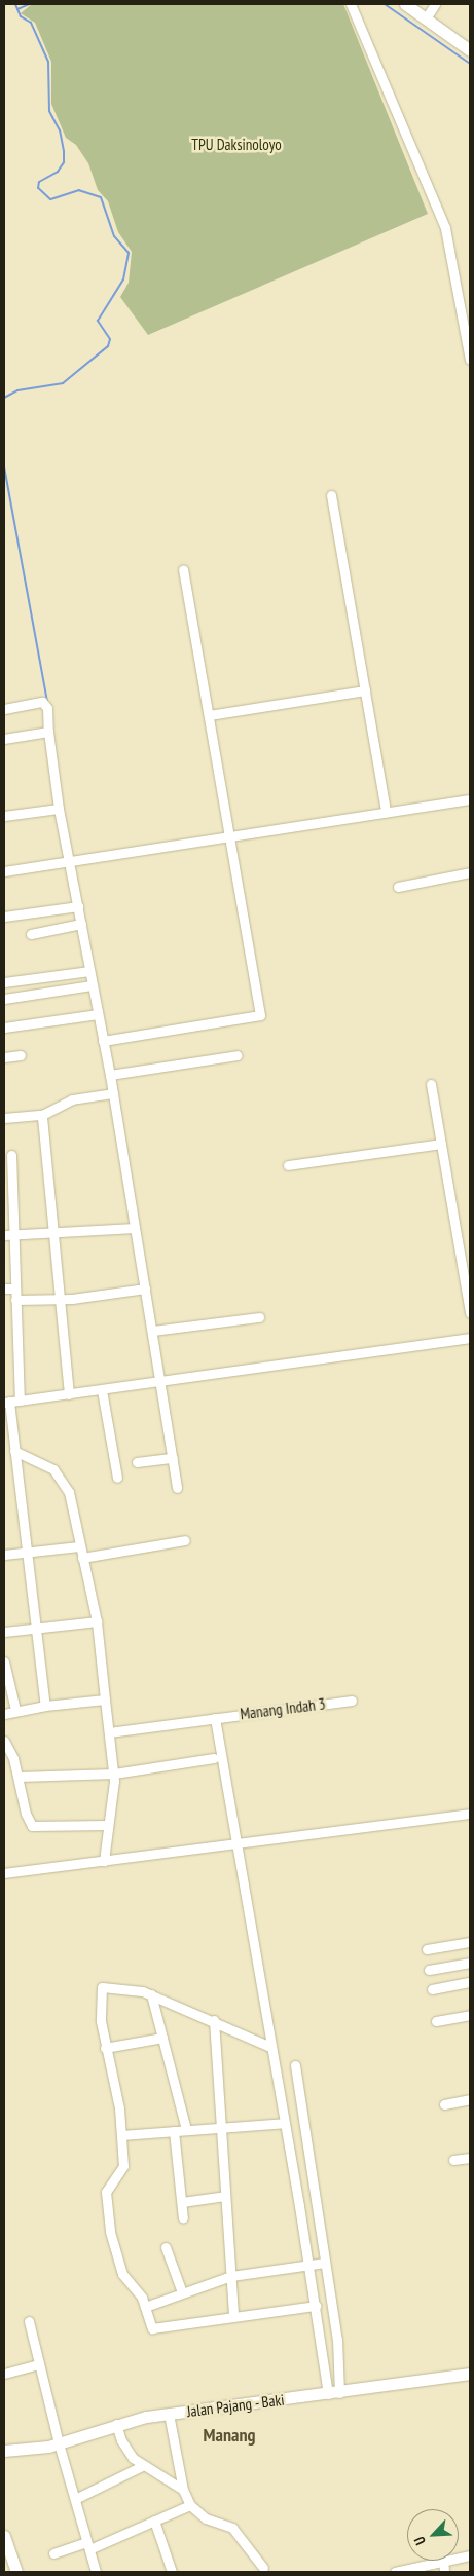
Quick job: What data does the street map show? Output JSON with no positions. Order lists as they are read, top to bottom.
{
  "streets": {
    "main road": ["Jalan Pajang - Baki"],
    "street": ["Manang Indah 3"]
  },
  "districts": ["Manang"],
  "parks": ["TPU Daksinoloyo"],
  "north": "bottom left"
}
